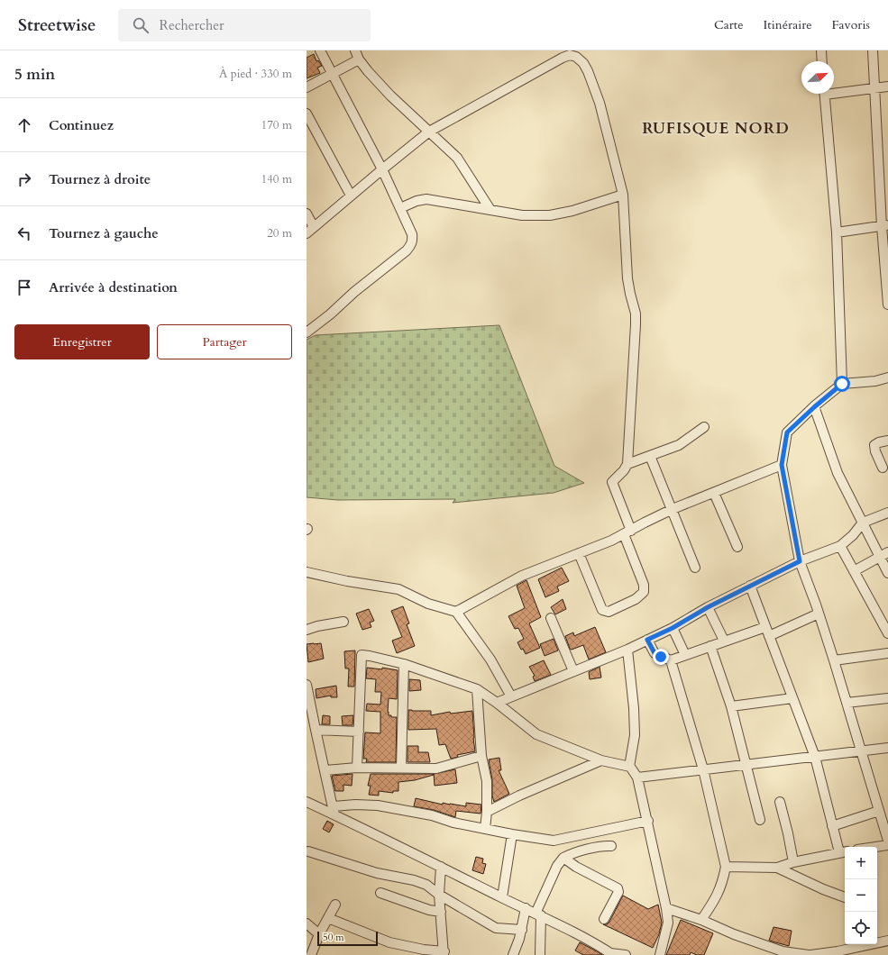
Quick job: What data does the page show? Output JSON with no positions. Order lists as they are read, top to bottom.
{
  "districts": ["RUFISQUE NORD"],
  "scale_bar": "50 m",
  "north": "top right",
  "page": {
    "header": "Streetwise",
    "search": "Rechercher",
    "nav": ["Carte", "Itinéraire", "Favoris"],
    "heading": ["5 min", "À pied · 330 m"],
    "list": [
      ["Continuez", "170 m"],
      ["Tournez à droite", "140 m"],
      ["Tournez à gauche", "20 m"],
      "Arrivée à destination"
    ],
    "buttons": ["Enregistrer", "Partager"],
    "map_buttons": ["+", "−"],
    "scale": "50 m"
  }
}
